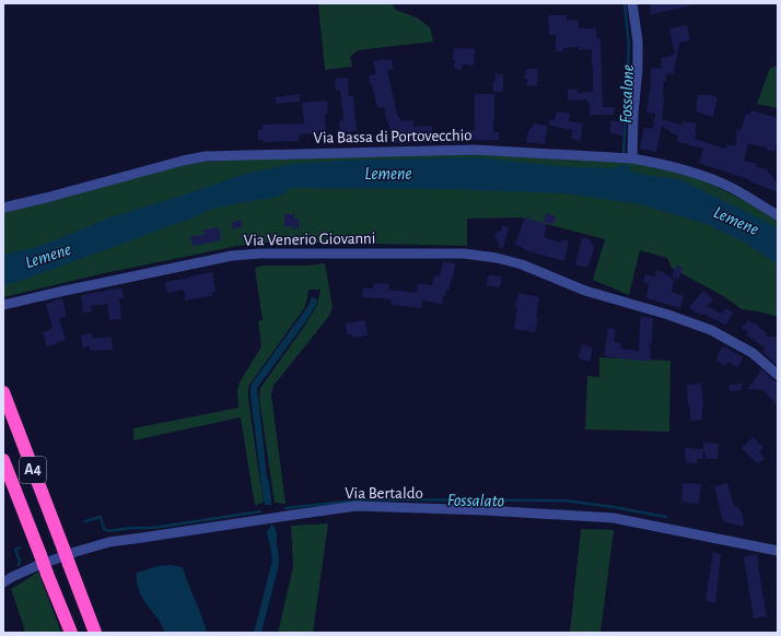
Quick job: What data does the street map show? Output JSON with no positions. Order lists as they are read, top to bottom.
{
  "streets": {
    "highway": ["A4"],
    "street": ["Via Bassa di Portovecchio", "Via Venerio Giovanni", "Via Bertaldo"]
  },
  "water": ["Fossalone", "Lemene", "Fossalato"]
}
